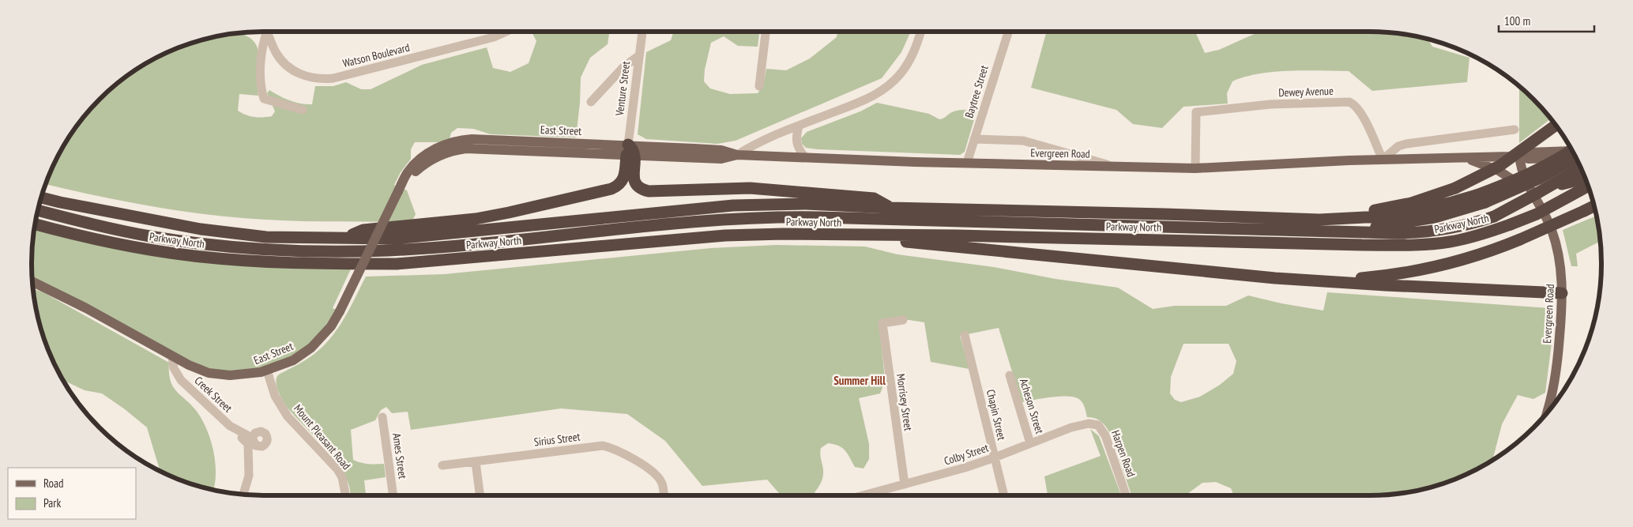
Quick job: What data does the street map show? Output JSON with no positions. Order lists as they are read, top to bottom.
{
  "streets": {
    "highway": ["Parkway North"],
    "main road": ["East Street", "Evergreen Road"],
    "street": [
      "Watson Boulevard",
      "Venture Street",
      "Baytree Street",
      "Dewey Avenue",
      "Creek Street",
      "Morrisey Street",
      "Acheson Street",
      "Chapin Street",
      "Mount Pleasant Road",
      "Sirius Street",
      "Harpen Road",
      "Colby Street",
      "Ames Street"
    ]
  },
  "crossings": [
    ["Venture Street", "East Street"],
    ["Baytree Street", "Evergreen Road"],
    ["Dewey Avenue", "Evergreen Road"],
    ["East Street", "Evergreen Road"],
    ["East Street", "Creek Street"],
    ["East Street", "Mount Pleasant Road"],
    ["Morrisey Street", "Colby Street"],
    ["Acheson Street", "Colby Street"],
    ["Chapin Street", "Colby Street"],
    ["Harpen Road", "Colby Street"]
  ],
  "districts": ["Summer Hill"],
  "legend": ["Road", "Park"],
  "scale_bar": "100 m"
}
